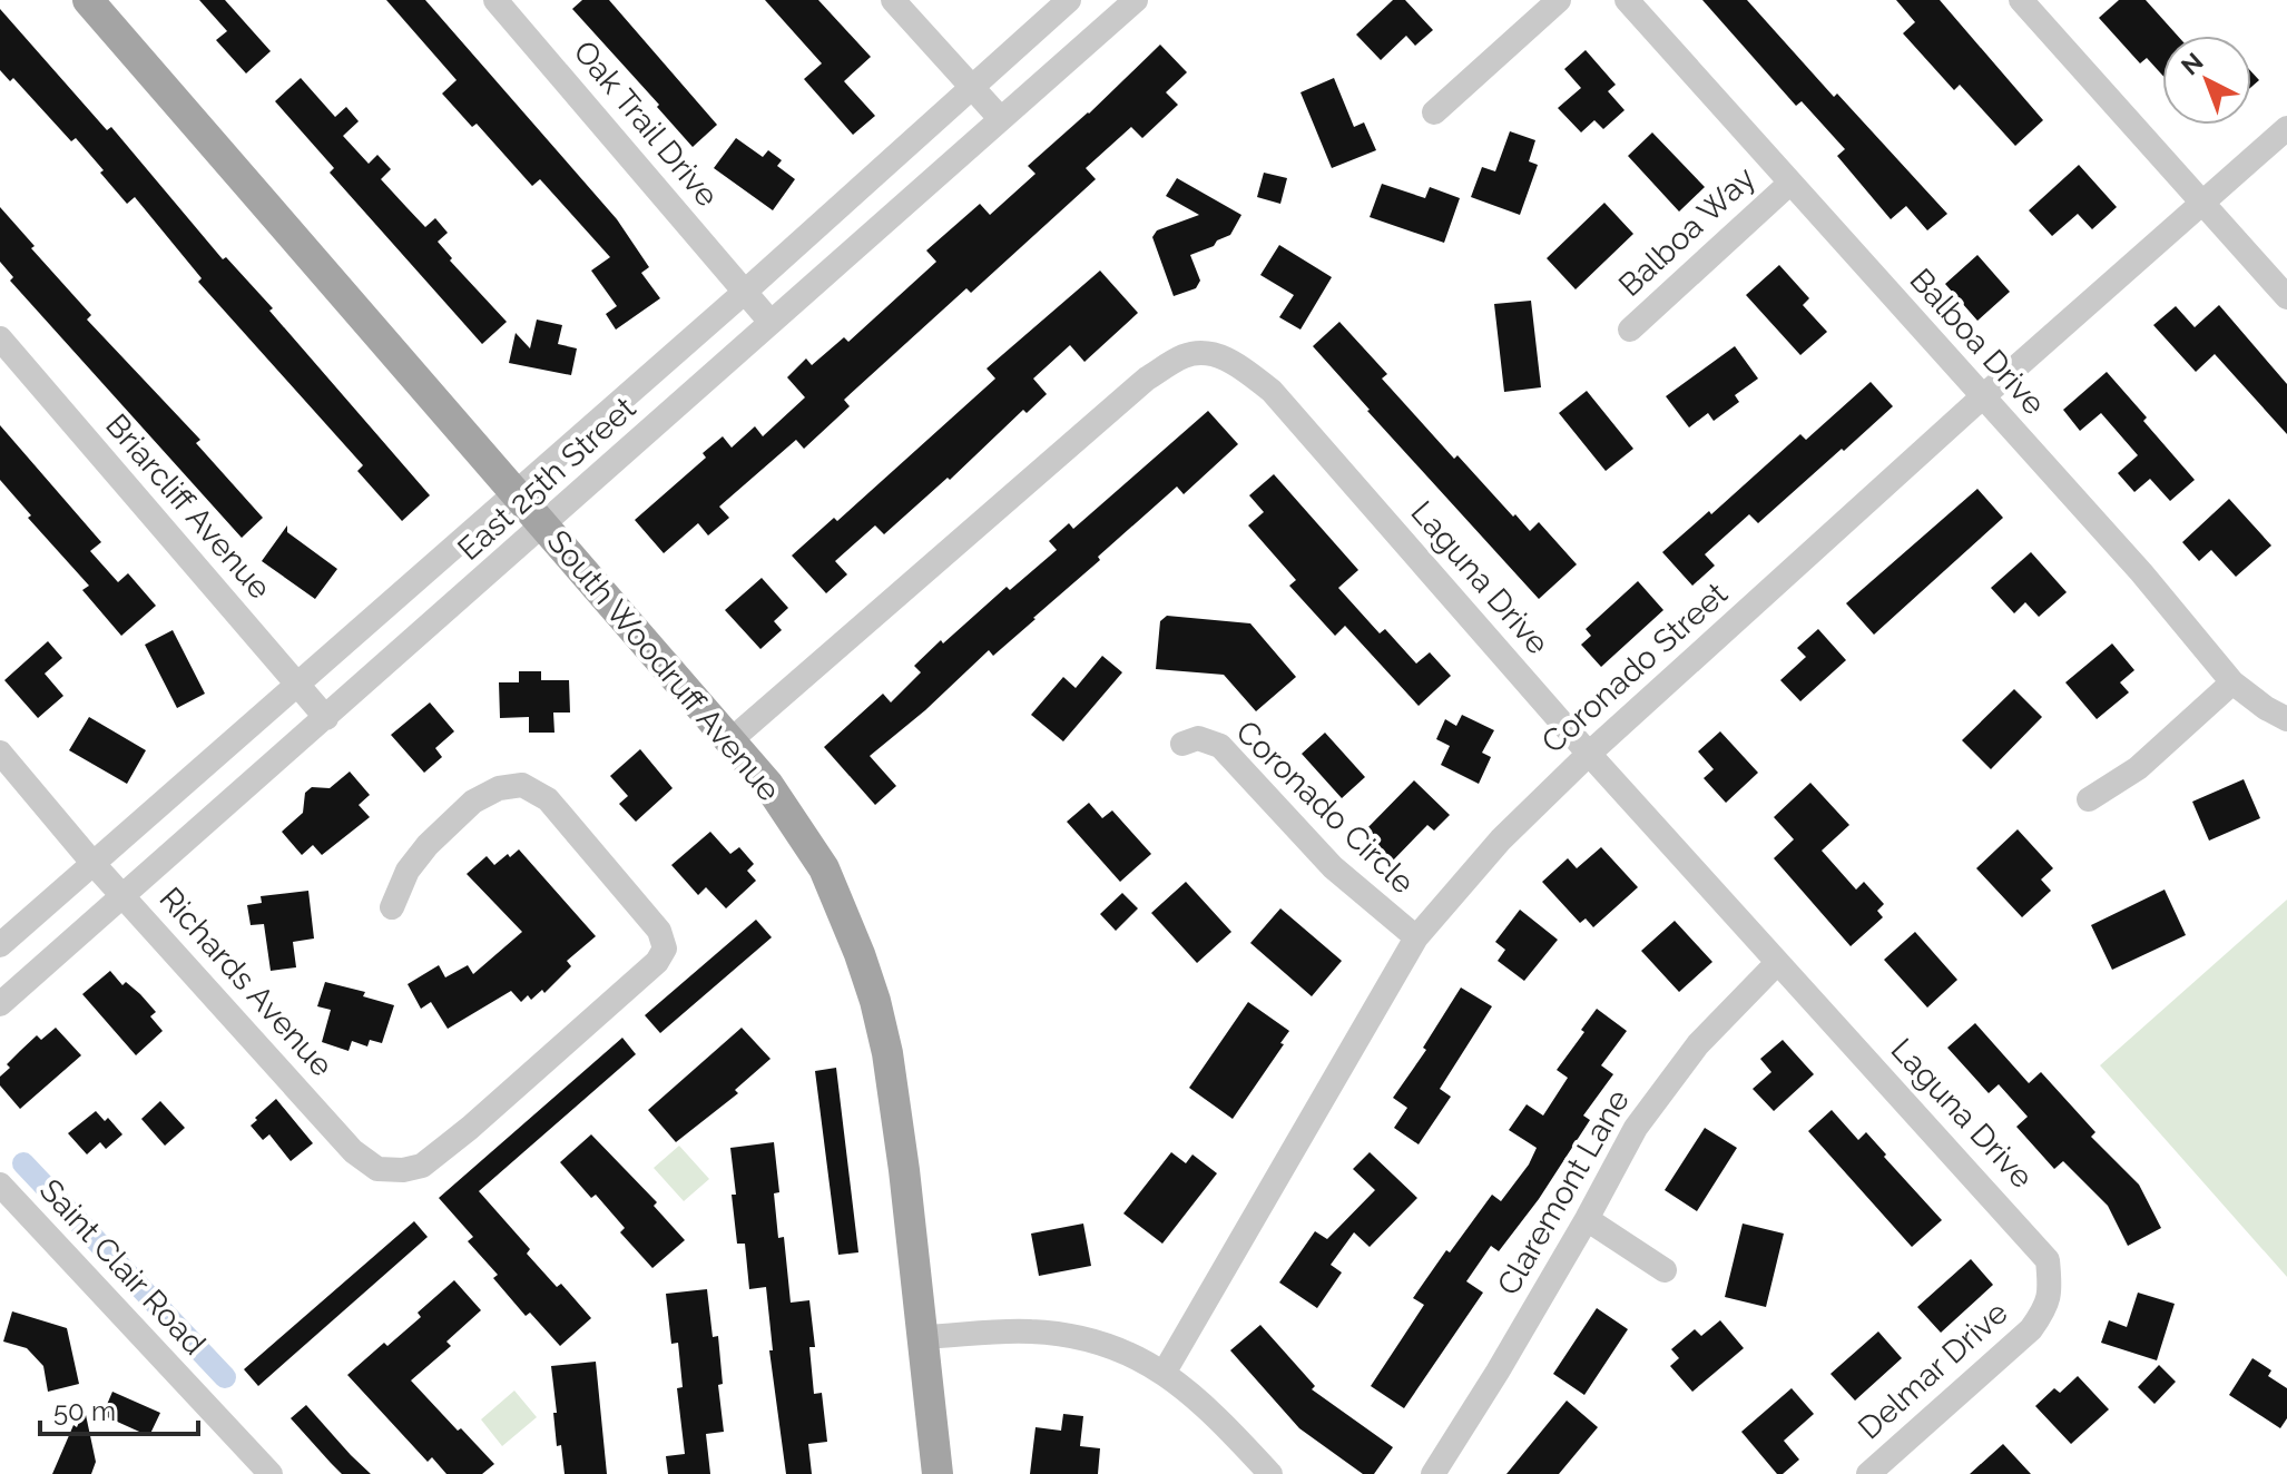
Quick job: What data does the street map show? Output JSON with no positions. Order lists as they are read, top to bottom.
{
  "streets": {
    "main road": ["South Woodruff Avenue"],
    "street": [
      "Oak Trail Drive",
      "Balboa Way",
      "Balboa Drive",
      "East 25th Street",
      "Briarcliff Avenue",
      "Laguna Drive",
      "Coronado Street",
      "Coronado Circle",
      "Richards Avenue",
      "Claremont Lane",
      "Saint Clair Road",
      "Delmar Drive"
    ]
  },
  "crossings": [
    ["Oak Trail Drive", "East 25th Street"],
    ["Balboa Way", "Balboa Drive"],
    ["Balboa Drive", "Coronado Street"],
    ["East 25th Street", "Briarcliff Avenue"],
    ["East 25th Street", "South Woodruff Avenue"],
    ["East 25th Street", "Richards Avenue"],
    ["Laguna Drive", "South Woodruff Avenue"],
    ["Laguna Drive", "Coronado Street"],
    ["Laguna Drive", "Claremont Lane"],
    ["Laguna Drive", "Delmar Drive"],
    ["Coronado Street", "Coronado Circle"]
  ],
  "scale_bar": "50 m",
  "north": "top left"
}
